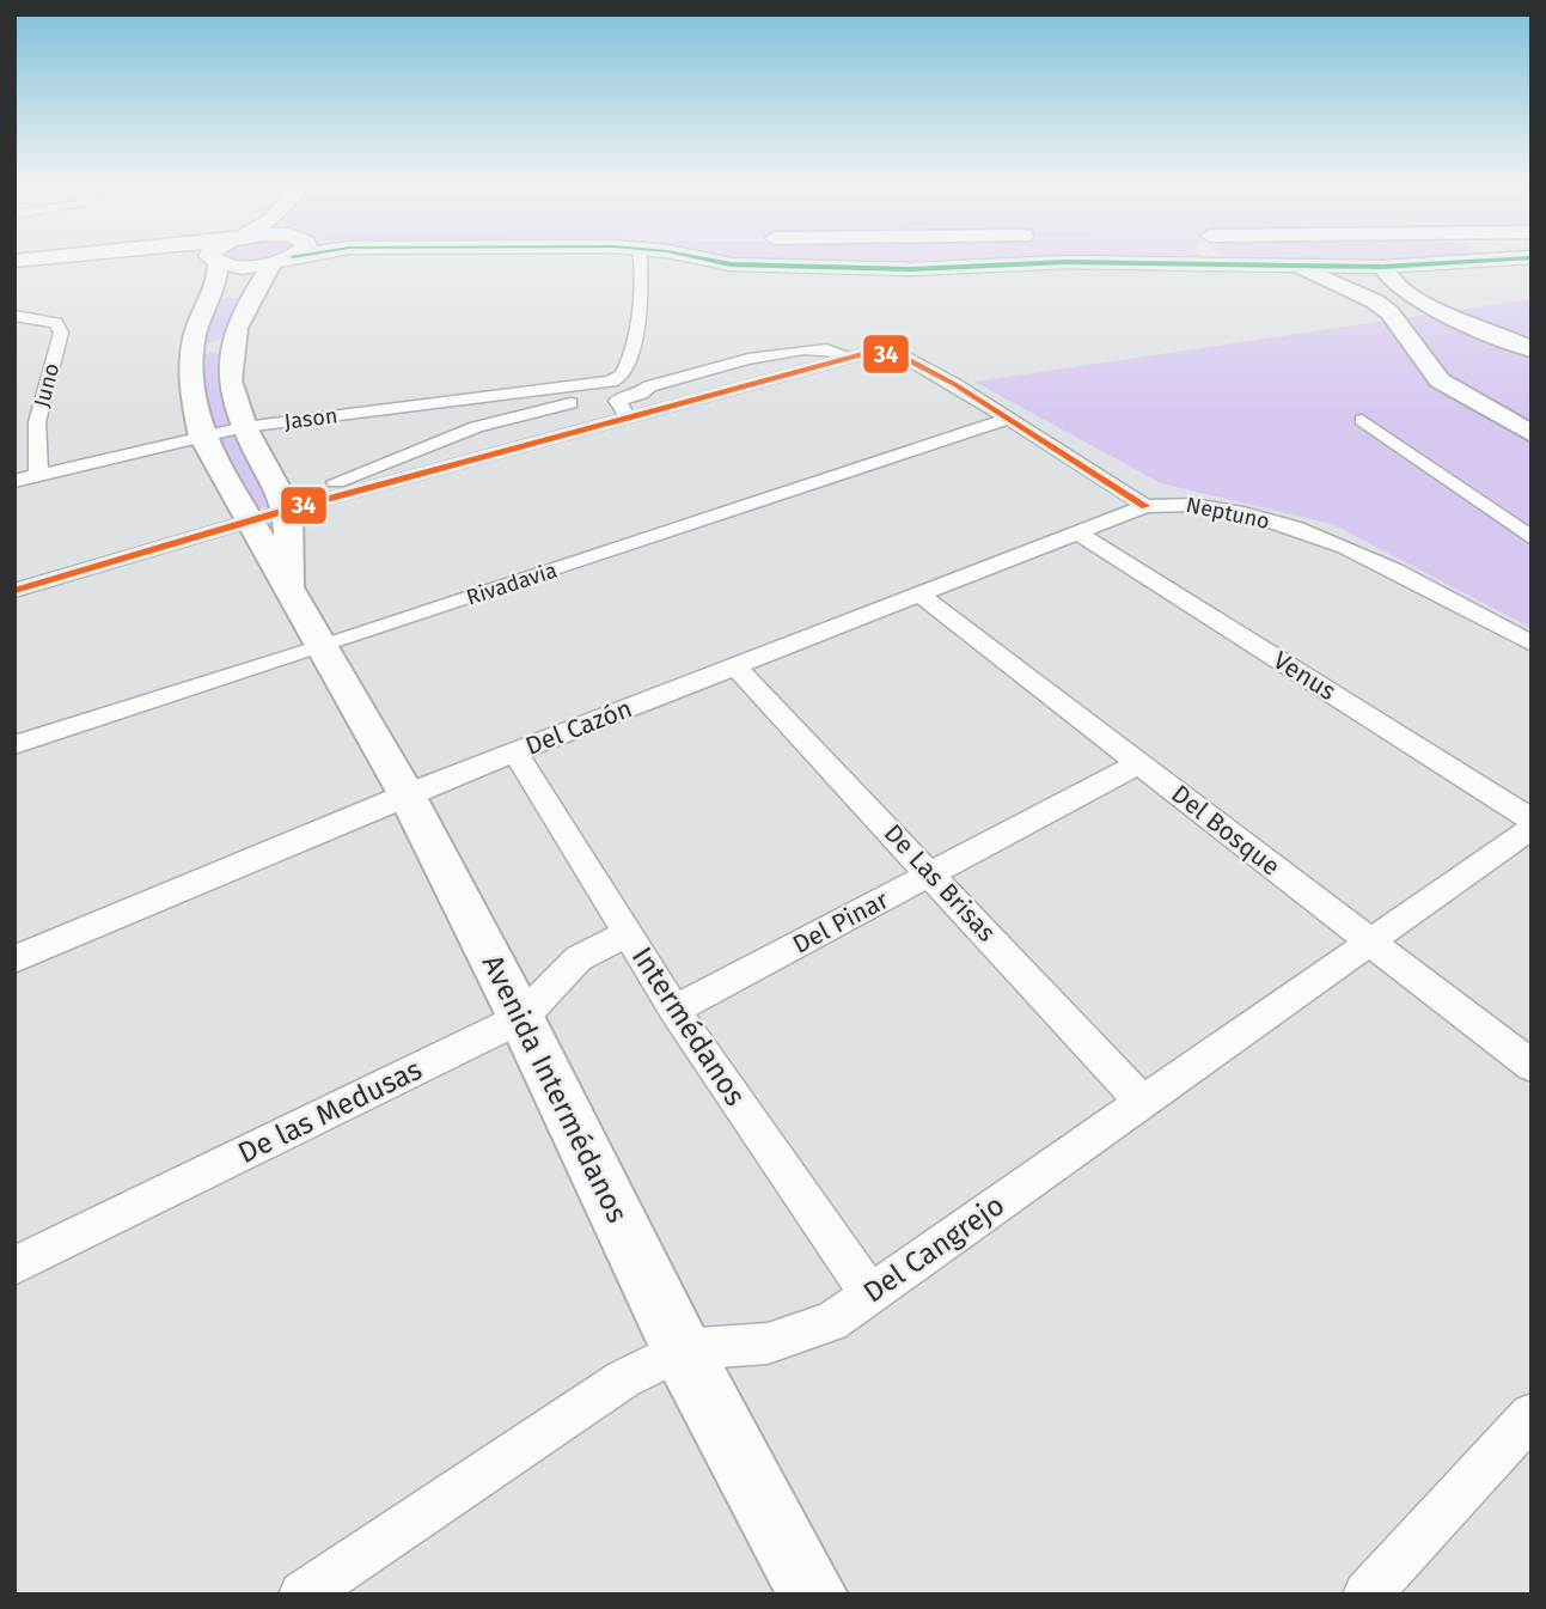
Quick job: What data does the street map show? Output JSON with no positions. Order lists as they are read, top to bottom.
{
  "streets": {
    "main road": ["Avenida Intermédanos"],
    "street": [
      "Juno",
      "Jason",
      "Neptuno",
      "Rivadavia",
      "Venus",
      "Del Cazón",
      "Del Bosque",
      "De Las Brisas",
      "Del Pinar",
      "Intermédanos",
      "De las Medusas",
      "Del Cangrejo"
    ]
  },
  "crossings": [
    ["Juno", "Jason"],
    ["Jason", "Avenida Intermédanos"],
    ["Neptuno", "Del Cazón"],
    ["Rivadavia", "Avenida Intermédanos"],
    ["Venus", "Del Cazón"],
    ["Del Cazón", "Del Bosque"],
    ["Del Cazón", "De Las Brisas"],
    ["Del Cazón", "Intermédanos"],
    ["Del Cazón", "Avenida Intermédanos"],
    ["Del Bosque", "Del Pinar"],
    ["Del Bosque", "Del Cangrejo"],
    ["De Las Brisas", "Del Pinar"],
    ["De Las Brisas", "Del Cangrejo"],
    ["Del Pinar", "Intermédanos"],
    ["Intermédanos", "De las Medusas"],
    ["Intermédanos", "Del Cangrejo"],
    ["Avenida Intermédanos", "De las Medusas"],
    ["Avenida Intermédanos", "Del Cangrejo"]
  ],
  "lines": ["transit line 34"]
}
